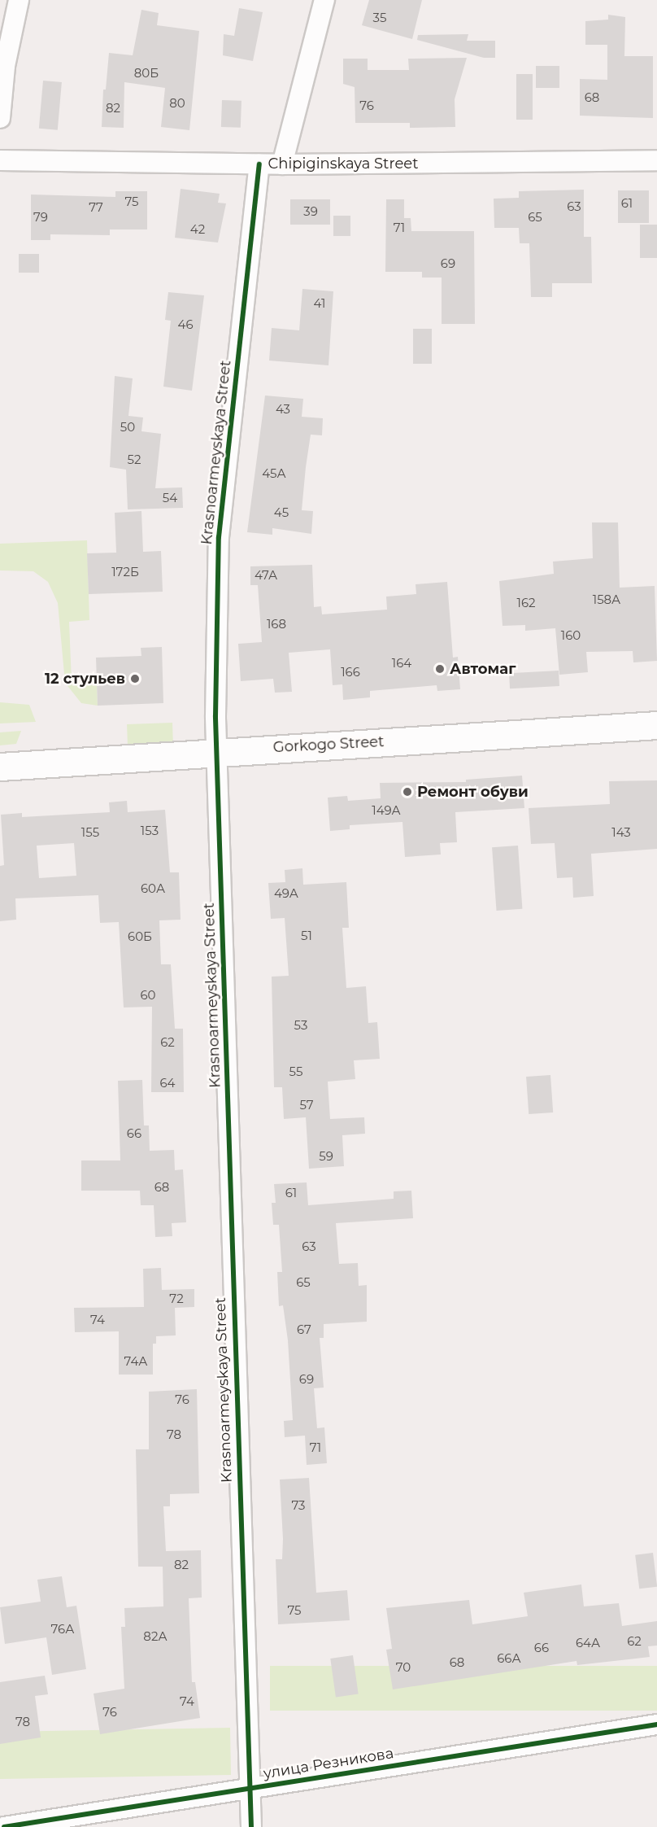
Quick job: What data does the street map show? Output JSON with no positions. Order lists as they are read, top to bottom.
{
  "streets": {
    "main road": ["Gorkogo Street"],
    "street": ["Chipiginskaya Street", "Krasnoarmeyskaya Street", "улица Резникова"]
  },
  "crossings": [
    ["Chipiginskaya Street", "Krasnoarmeyskaya Street"],
    ["Krasnoarmeyskaya Street", "Gorkogo Street"],
    ["Krasnoarmeyskaya Street", "улица Резникова"]
  ],
  "places": ["Автомаг", "12 стульев", "Ремонт обуви"],
  "house_numbers": [
    "35",
    "80Б",
    "68",
    "80",
    "76",
    "82",
    "75",
    "61",
    "63",
    "77",
    "39",
    "79",
    "65",
    "71",
    "42",
    "69",
    "41",
    "46",
    "43",
    "50",
    "52",
    "45А",
    "54",
    "45",
    "172Б",
    "47А",
    "158А",
    "162",
    "168",
    "160",
    "164",
    "166",
    "149А",
    "153",
    "155",
    "143",
    "60А",
    "49А",
    "51",
    "60Б",
    "60",
    "53",
    "62",
    "55",
    "64",
    "57",
    "66",
    "59",
    "68",
    "61",
    "63",
    "65",
    "72",
    "74",
    "67",
    "74А",
    "69",
    "76",
    "78",
    "71",
    "73",
    "82",
    "75",
    "76А",
    "82А",
    "62",
    "64А",
    "66",
    "66А",
    "68",
    "70",
    "74",
    "76",
    "78"
  ]
}
